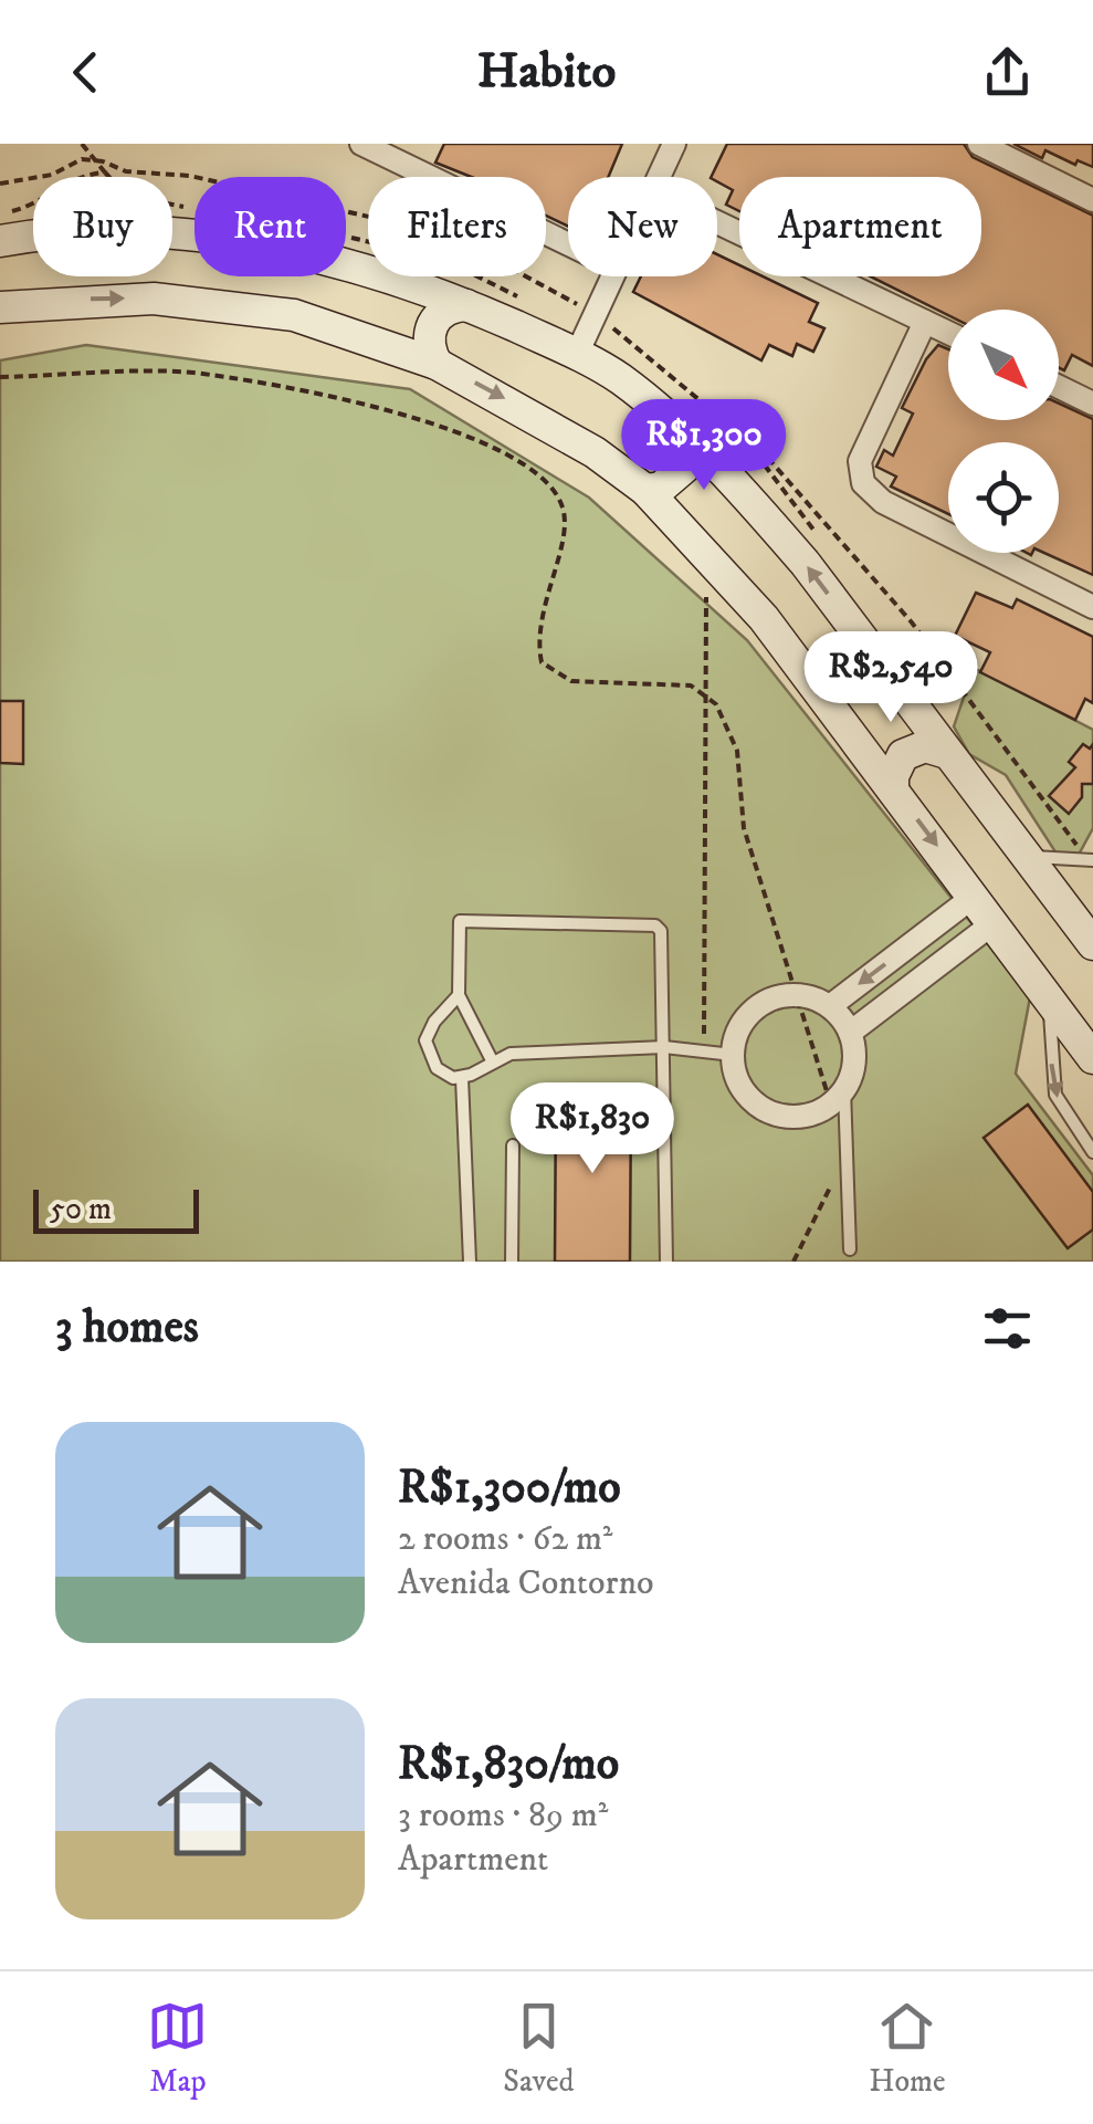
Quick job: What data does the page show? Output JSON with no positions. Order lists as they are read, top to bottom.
{
  "scale_bar": "50 m",
  "north": "bottom right",
  "page": {
    "header": "Habito",
    "chip": [
      "Buy",
      "Rent",
      "Filters",
      "New",
      "Apartment"
    ],
    "price": ["R$1,300", "R$2,540", "R$1,830"],
    "scale": "50 m",
    "heading": "3 homes",
    "list": [
      {
        "name": "R$1,300/mo",
        "note": "2 rooms · 62 m² · Avenida Contorno"
      },
      {
        "name": "R$1,830/mo",
        "note": "3 rooms · 89 m² · Apartment"
      }
    ],
    "tabs": ["Map", "Saved", "Home"]
  }
}
